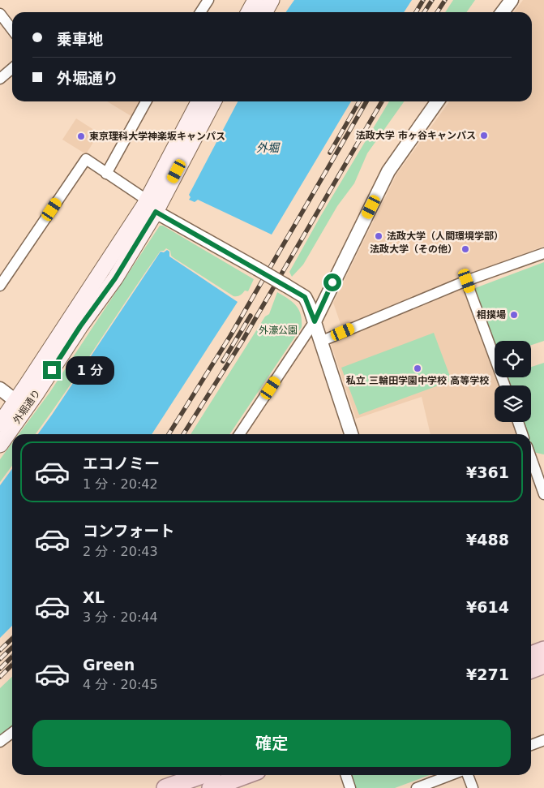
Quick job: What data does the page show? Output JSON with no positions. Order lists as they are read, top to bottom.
{
  "streets": {
    "main road": ["外堀通り"]
  },
  "water": ["外堀"],
  "parks": ["外濠公園"],
  "places": [
    "法政大学 市ヶ谷キャンパス",
    "東京理科大学神楽坂キャンパス",
    "法政大学（人間環境学部）",
    "法政大学（その他）",
    "相撲場",
    "私立 三輪田学園中学校 高等学校"
  ],
  "page": {
    "banner": ["乗車地", "外堀通り"],
    "bubble": "1 分",
    "list": [
      {
        "name": "エコノミー",
        "note": "1 分 · 20:42",
        "value": "¥361"
      },
      {
        "name": "コンフォート",
        "note": "2 分 · 20:43",
        "value": "¥488"
      },
      {
        "name": "XL",
        "note": "3 分 · 20:44",
        "value": "¥614"
      },
      {
        "name": "Green",
        "note": "4 分 · 20:45",
        "value": "¥271"
      }
    ],
    "buttons": "確定"
  }
}
